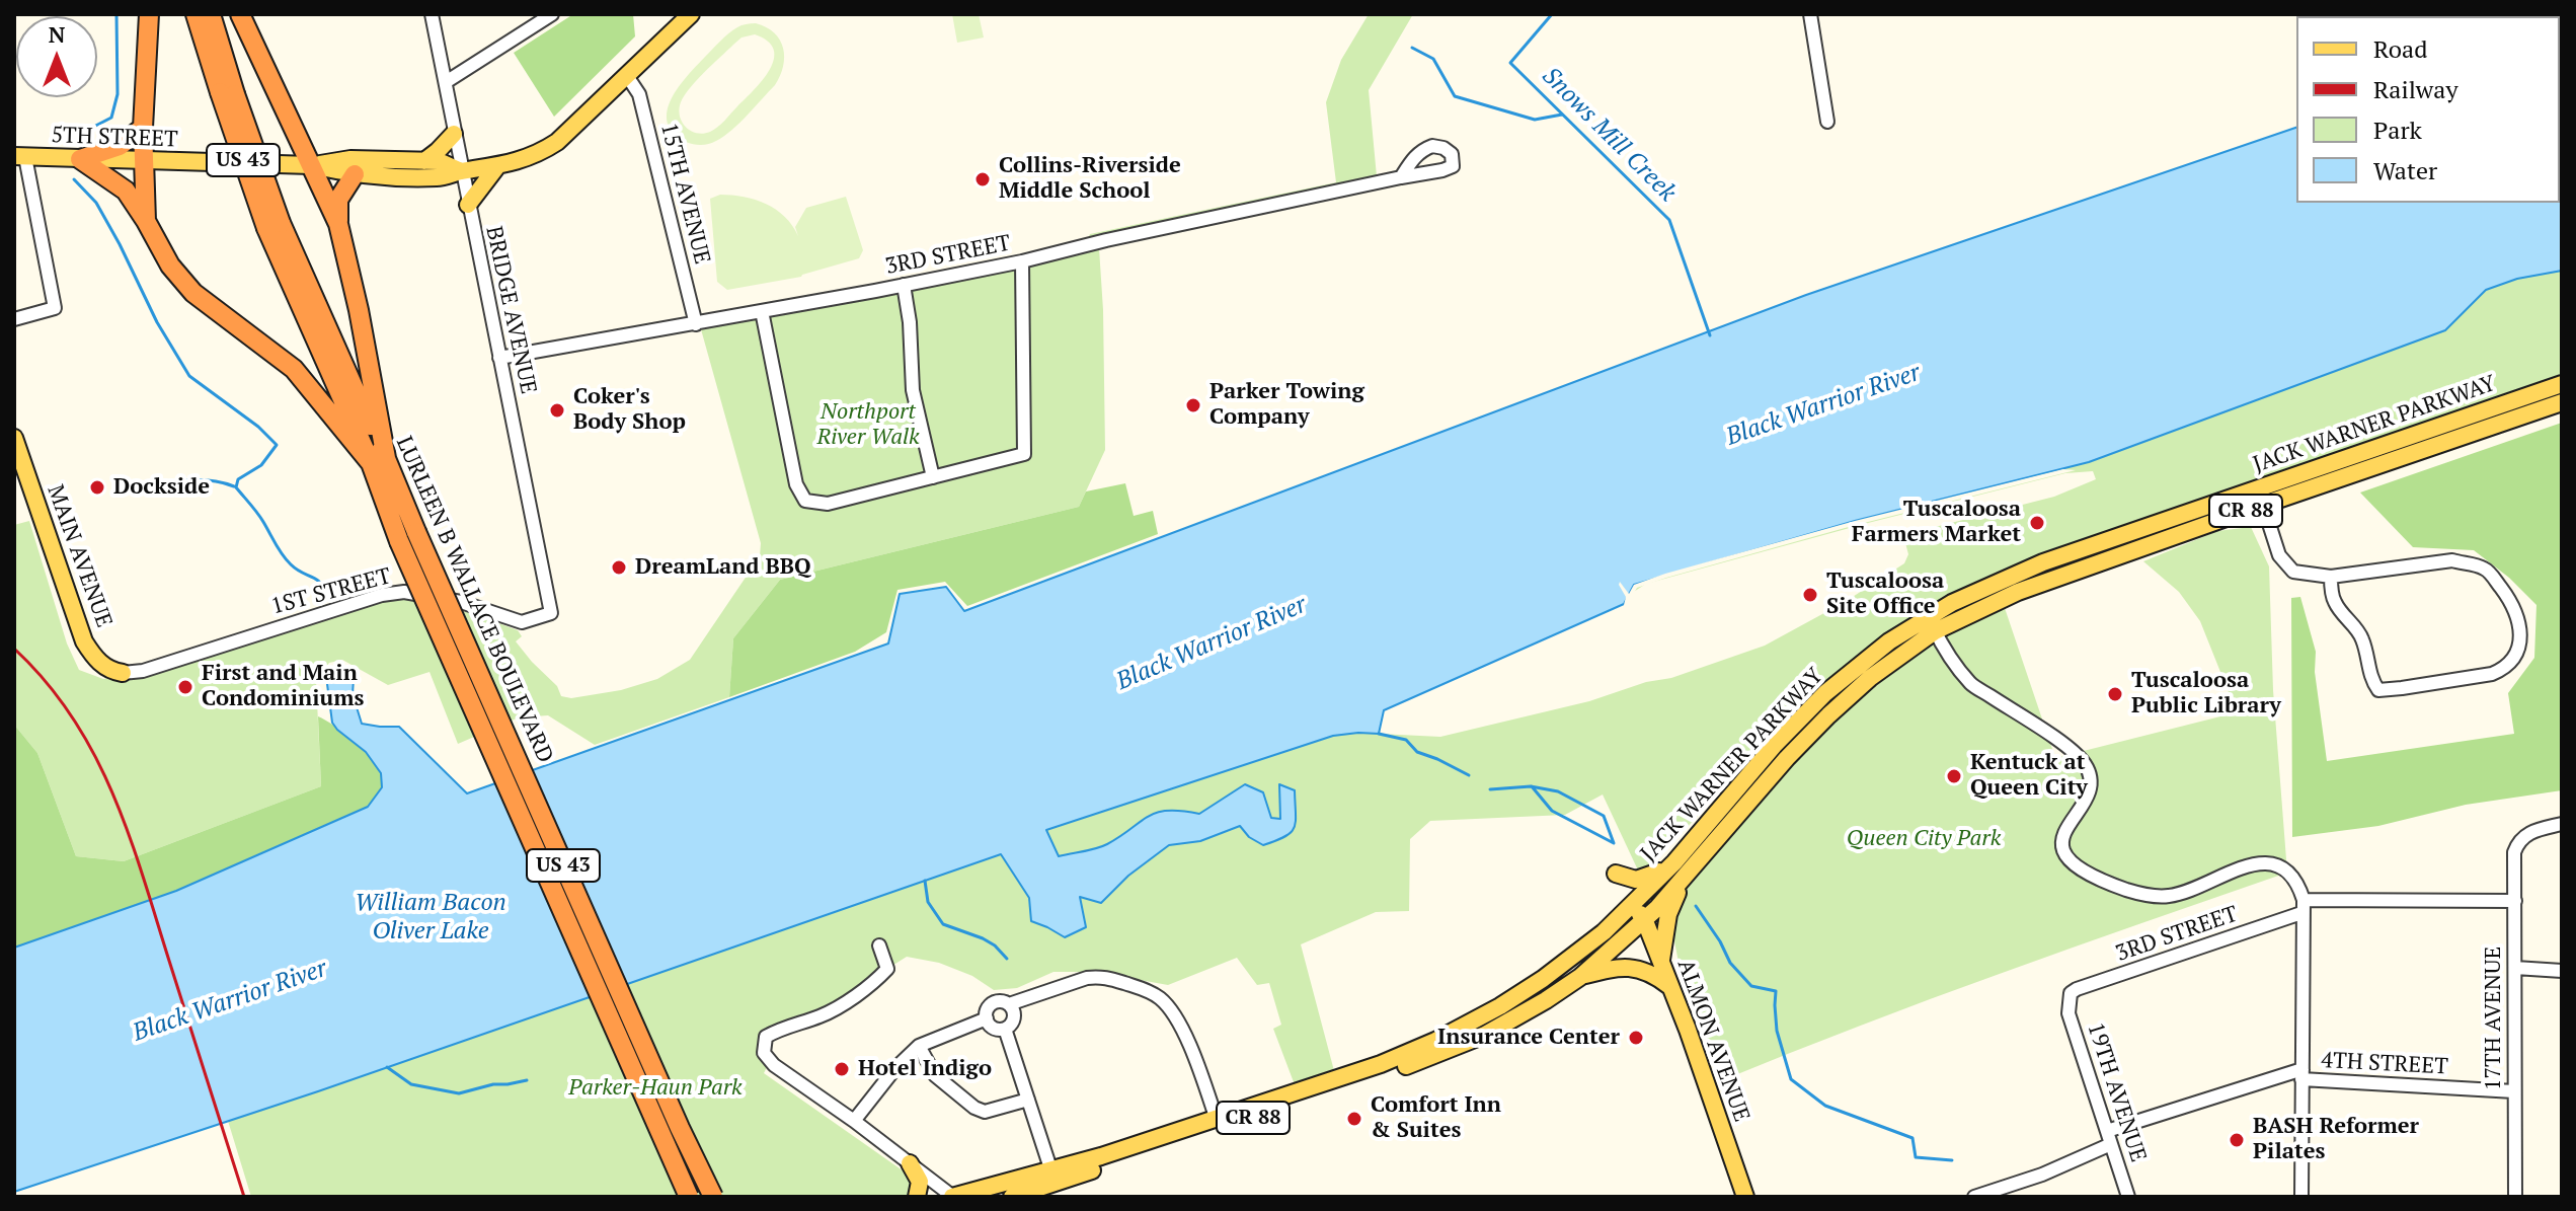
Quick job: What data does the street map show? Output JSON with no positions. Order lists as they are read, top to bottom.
{
  "streets": {
    "highway": ["US 43", "LURLEEN B WALLACE BOULEVARD"],
    "main road": [
      "5TH STREET",
      "JACK WARNER PARKWAY",
      "CR 88",
      "MAIN AVENUE",
      "ALMON AVENUE"
    ],
    "street": [
      "15TH AVENUE",
      "3RD STREET",
      "BRIDGE AVENUE",
      "1ST STREET",
      "17TH AVENUE",
      "4TH STREET",
      "19TH AVENUE"
    ]
  },
  "crossings": [
    ["5TH STREET", "BRIDGE AVENUE"],
    ["15TH AVENUE", "3RD STREET"],
    ["3RD STREET", "BRIDGE AVENUE"],
    ["3RD STREET", "17TH AVENUE"],
    ["3RD STREET", "19TH AVENUE"],
    ["BRIDGE AVENUE", "1ST STREET"],
    ["JACK WARNER PARKWAY", "ALMON AVENUE"],
    ["MAIN AVENUE", "1ST STREET"],
    ["17TH AVENUE", "4TH STREET"],
    ["4TH STREET", "19TH AVENUE"]
  ],
  "water": ["Snows Mill Creek", "Black Warrior River", "William Bacon Oliver Lake"],
  "parks": ["Northport River Walk", "Queen City Park", "Parker-Haun Park"],
  "places": [
    "Collins-Riverside Middle School",
    "Parker Towing Company",
    "Coker's Body Shop",
    "Dockside",
    "Tuscaloosa Farmers Market",
    "DreamLand BBQ",
    "Tuscaloosa Site Office",
    "First and Main Condominiums",
    "Tuscaloosa Public Library",
    "Kentuck at Queen City",
    "Insurance Center",
    "Hotel Indigo",
    "Comfort Inn & Suites",
    "BASH Reformer Pilates"
  ],
  "legend": [
    "Road",
    "Railway",
    "Park",
    "Water"
  ],
  "north": "top"
}
